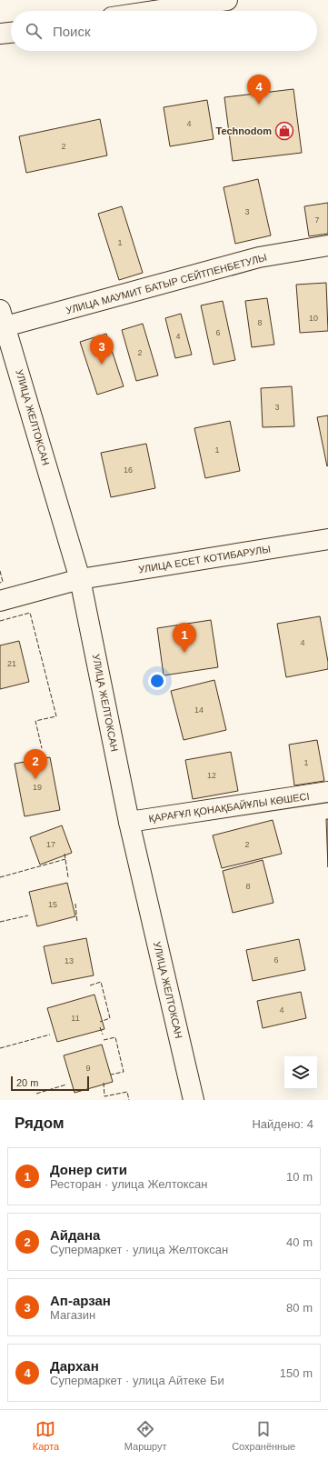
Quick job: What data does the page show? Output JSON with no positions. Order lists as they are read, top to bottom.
{
  "streets": {
    "street": [
      "УЛИЦА МАУМИТ БАТЫР СЕЙТПЕНБЕТУЛЫ",
      "УЛИЦА ЖЕЛТОКСАН",
      "УЛИЦА ЕСЕТ КОТИБАРУЛЫ",
      "ҚАРАҒҰЛ ҚОНАҚБАЙҰЛЫ КӨШЕСІ"
    ]
  },
  "crossings": [
    ["УЛИЦА МАУМИТ БАТЫР СЕЙТПЕНБЕТУЛЫ", "УЛИЦА ЖЕЛТОКСАН"],
    ["УЛИЦА ЖЕЛТОКСАН", "УЛИЦА ЕСЕТ КОТИБАРУЛЫ"],
    ["УЛИЦА ЖЕЛТОКСАН", "ҚАРАҒҰЛ ҚОНАҚБАЙҰЛЫ КӨШЕСІ"]
  ],
  "places": {
    "shop": ["Technodom"]
  },
  "house_numbers": [
    "4",
    "2",
    "3",
    "7",
    "1",
    "10",
    "8",
    "6",
    "4",
    "2",
    "3",
    "1",
    "16",
    "4",
    "21",
    "14",
    "1",
    "12",
    "19",
    "17",
    "2",
    "8",
    "15",
    "6",
    "13",
    "4",
    "11",
    "9"
  ],
  "scale_bar": "20 m",
  "page": {
    "search": "Поиск",
    "pins": [
      "4",
      "3",
      "1",
      "2"
    ],
    "scale": "20 m",
    "heading": ["Рядом", "Найдено: 4"],
    "list": [
      {
        "mark": "1",
        "name": "Донер сити",
        "note": "Ресторан · улица Желтоксан",
        "value": "10 m"
      },
      {
        "mark": "2",
        "name": "Айдана",
        "note": "Супермаркет · улица Желтоксан",
        "value": "40 m"
      },
      {
        "mark": "3",
        "name": "Ап-арзан",
        "note": "Магазин",
        "value": "80 m"
      },
      {
        "mark": "4",
        "name": "Дархан",
        "note": "Супермаркет · улица Айтеке Би",
        "value": "150 m"
      }
    ],
    "nav": ["Карта", "Маршрут", "Сохранённые"]
  }
}
